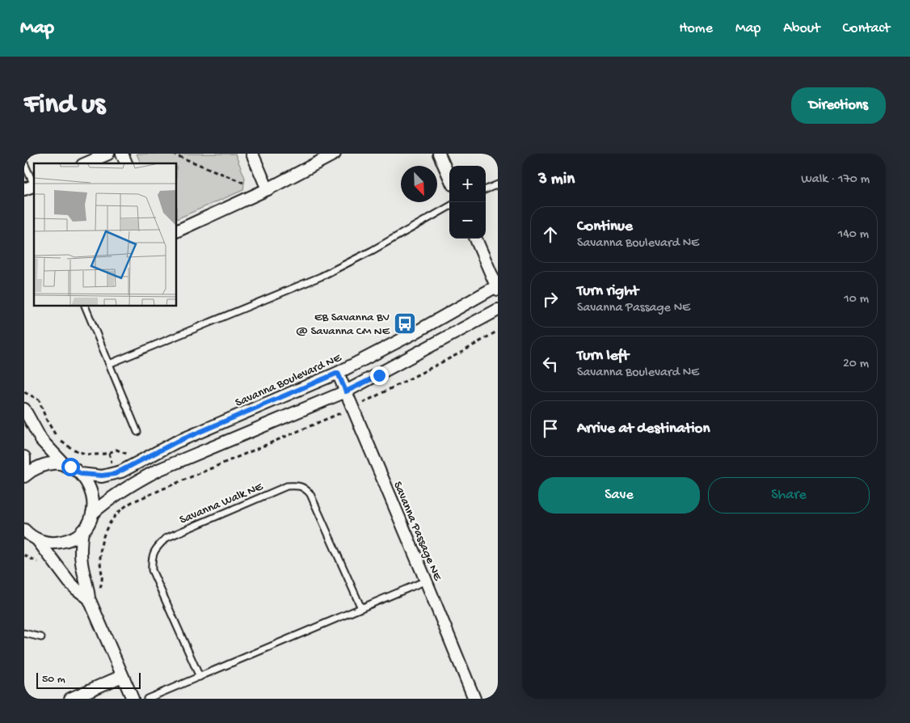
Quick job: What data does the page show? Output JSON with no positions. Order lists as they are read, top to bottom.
{
  "streets": {
    "street": ["Savanna Boulevard NE", "Savanna Passage NE"],
    "lane": ["Savanna Walk NE"]
  },
  "crossings": [
    ["Savanna Boulevard NE", "Savanna Passage NE"]
  ],
  "places": {
    "bus stop": ["EB Savanna BV @ Savanna CM NE"]
  },
  "scale_bar": "50 m",
  "north": "bottom right",
  "page": {
    "header": "Map",
    "nav": [
      "Home",
      "Map",
      "About",
      "Contact"
    ],
    "buttons": [
      "Directions",
      ["Save", "Share"]
    ],
    "title": "Find us",
    "heading": ["3 min", "Walk · 170 m"],
    "map_buttons": ["+", "−"],
    "list": [
      ["Continue", "Savanna Boulevard NE", "140 m"],
      ["Turn right", "Savanna Passage NE", "10 m"],
      ["Turn left", "Savanna Boulevard NE", "20 m"],
      "Arrive at destination"
    ],
    "scale": "50 m"
  }
}
